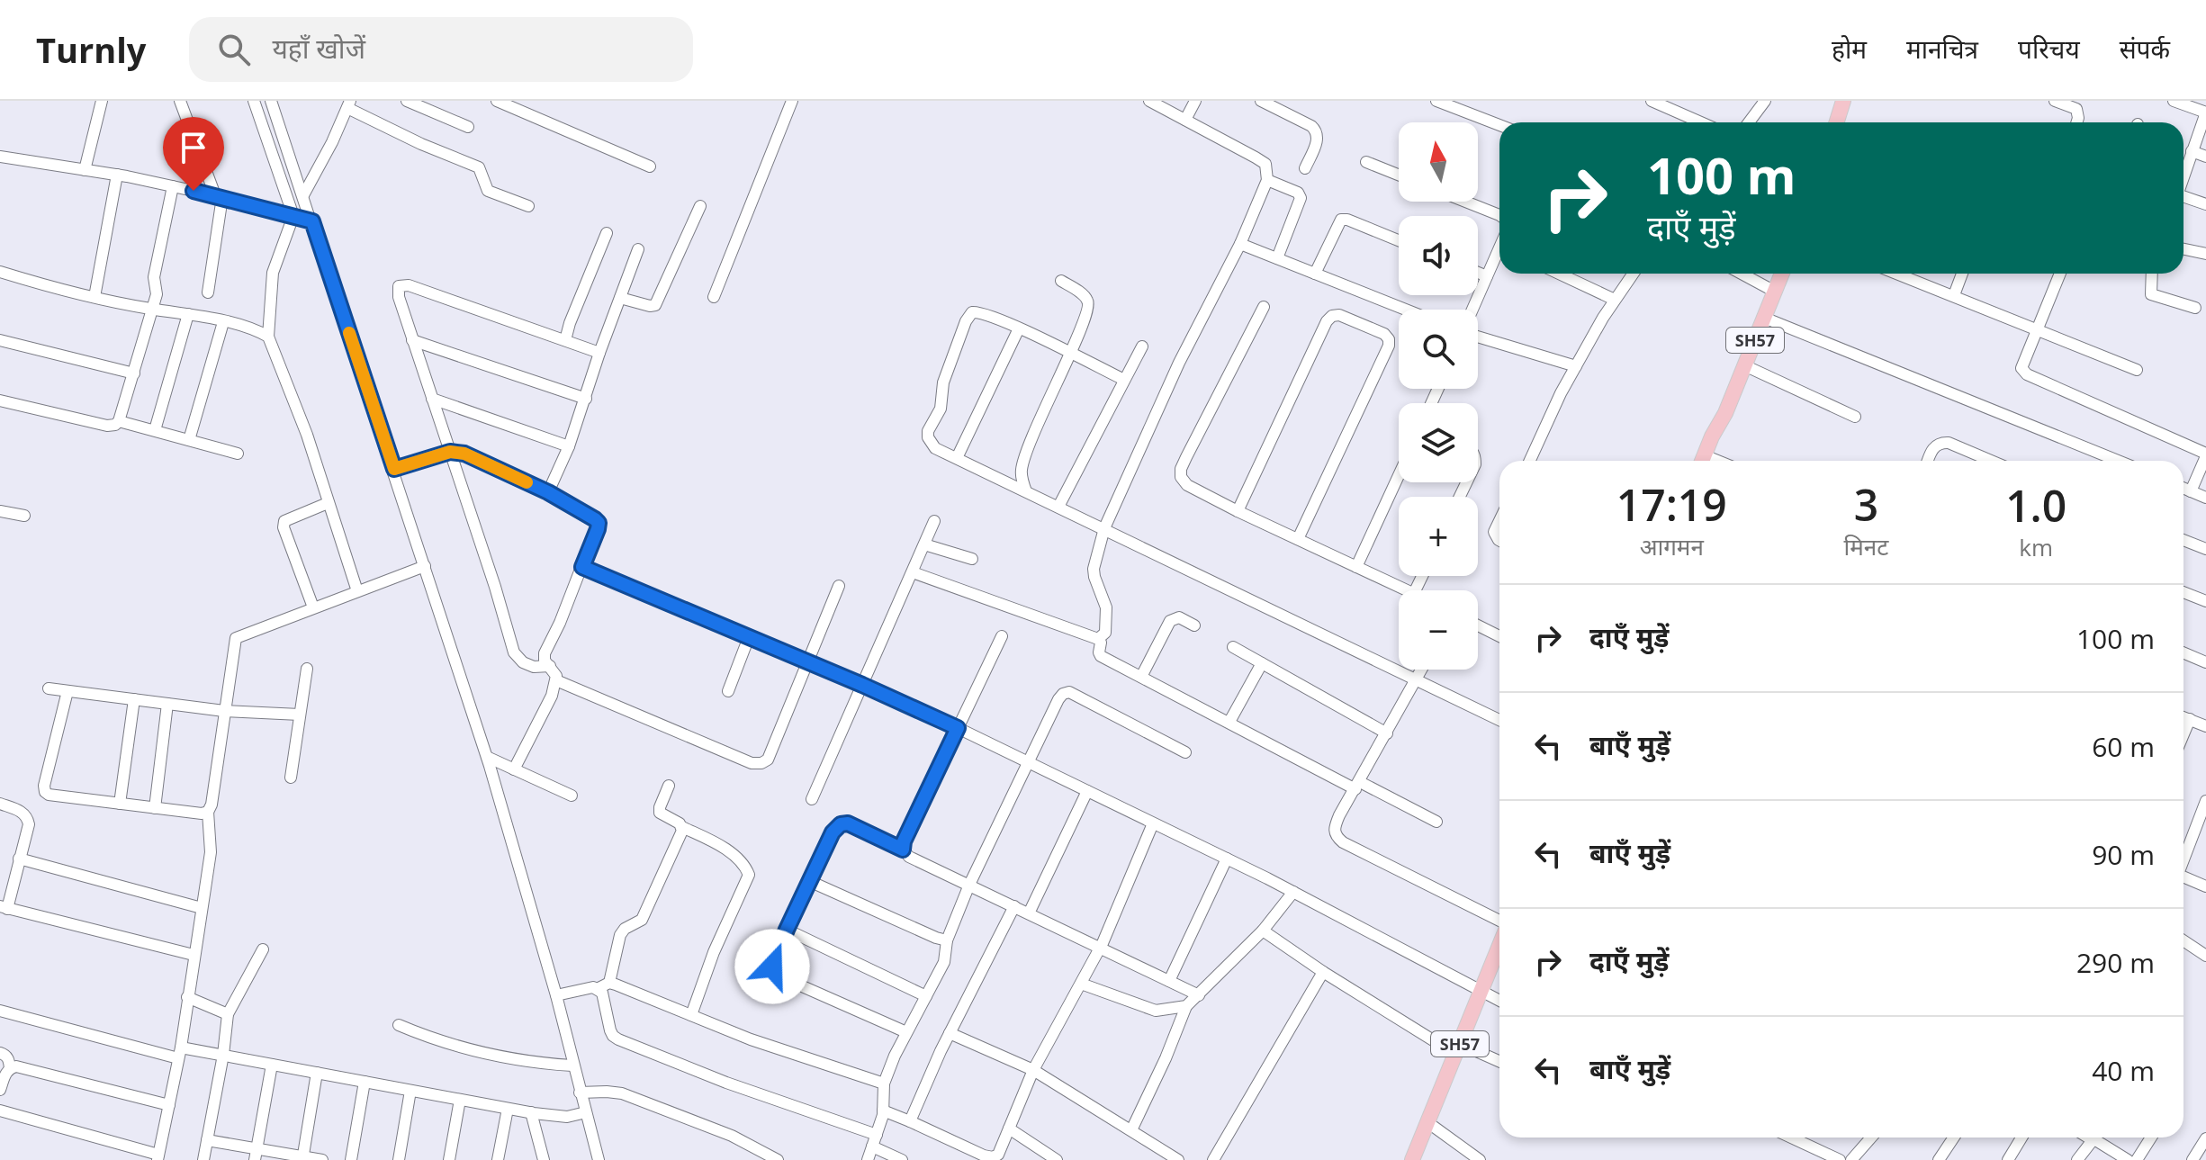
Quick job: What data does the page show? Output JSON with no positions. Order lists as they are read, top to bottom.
{
  "streets": {
    "main road": ["SH57"]
  },
  "north": "top",
  "page": {
    "header": "Turnly",
    "search": "यहाँ खोजें",
    "nav": [
      "होम",
      "मानचित्र",
      "परिचय",
      "संपर्क"
    ],
    "map_buttons": ["+", "−"],
    "turn": ["100 m", "दाएँ मुड़ें"],
    "eta": [
      "17:19",
      "आगमन",
      "3",
      "मिनट",
      "1.0",
      "km"
    ],
    "list": [
      {
        "name": "दाएँ मुड़ें",
        "value": "100 m"
      },
      {
        "name": "बाएँ मुड़ें",
        "value": "60 m"
      },
      {
        "name": "बाएँ मुड़ें",
        "value": "90 m"
      },
      {
        "name": "दाएँ मुड़ें",
        "value": "290 m"
      },
      {
        "name": "बाएँ मुड़ें",
        "value": "40 m"
      }
    ]
  }
}
